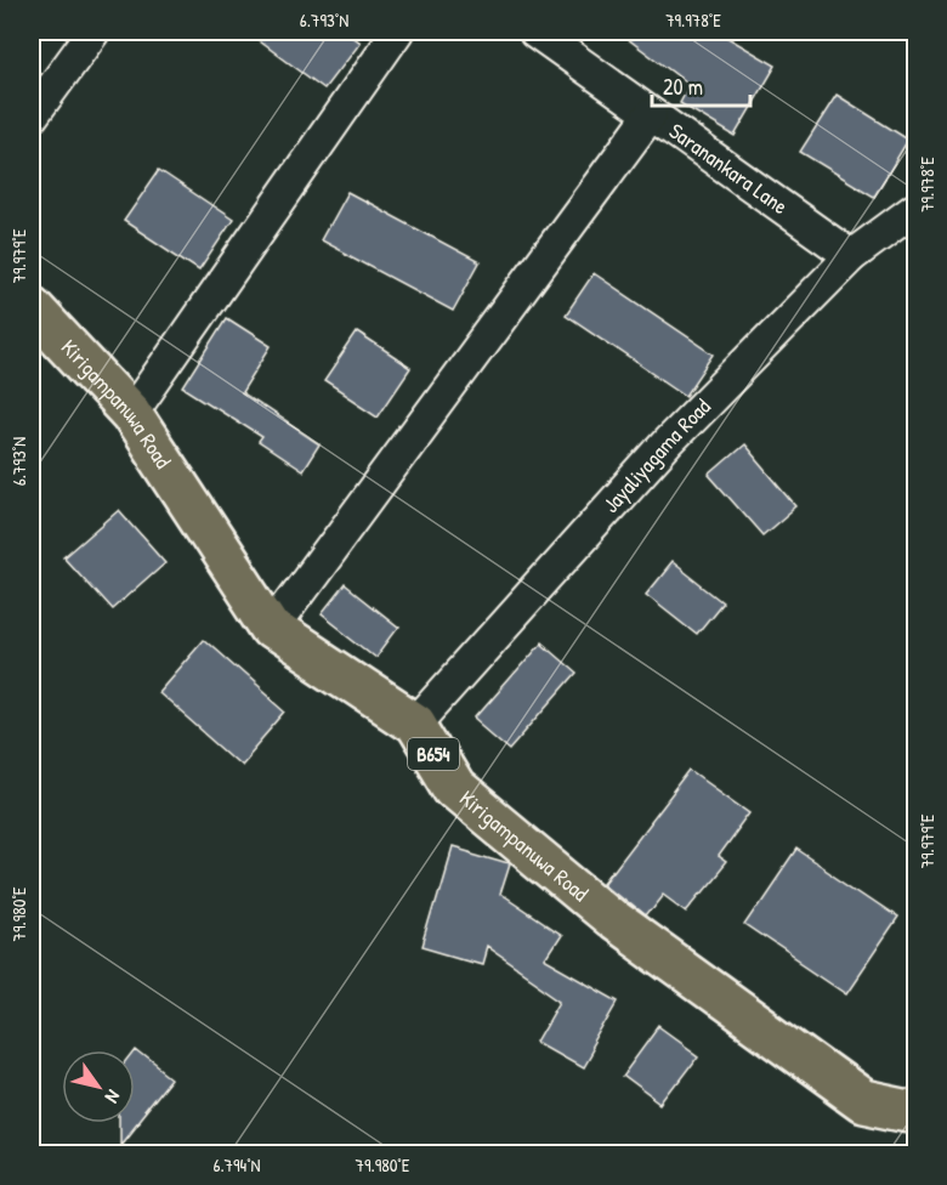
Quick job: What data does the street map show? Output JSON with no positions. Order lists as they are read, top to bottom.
{
  "streets": {
    "main road": ["Kirigampanuwa Road", "B654"],
    "street": ["Saranankara Lane", "Jayaliyagama Road"]
  },
  "crossings": [
    ["Saranankara Lane", "Jayaliyagama Road"],
    ["Kirigampanuwa Road", "Jayaliyagama Road"]
  ],
  "scale_bar": "20 m",
  "north": "bottom right",
  "coordinates": [
    "6.793°N",
    "79.978°E",
    "79.979°E",
    "79.980°E",
    "6.794°N"
  ]
}
